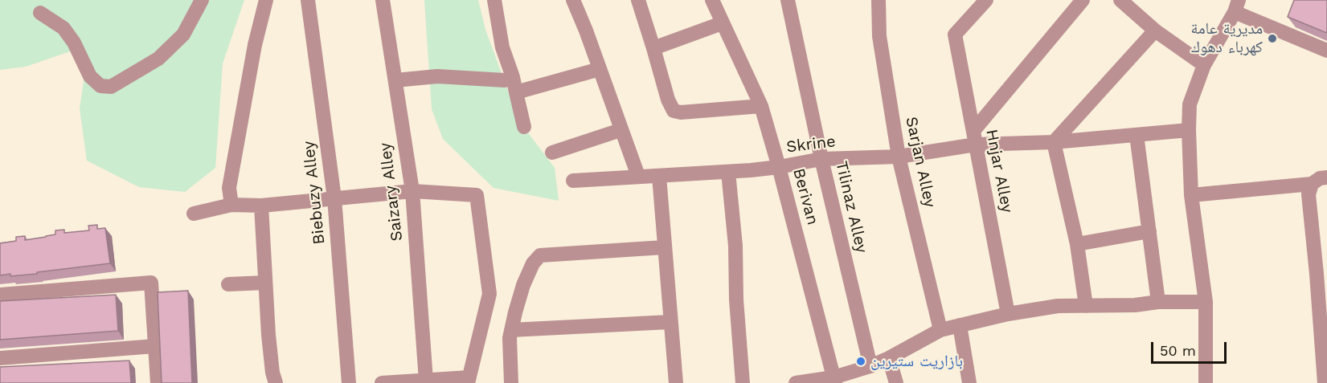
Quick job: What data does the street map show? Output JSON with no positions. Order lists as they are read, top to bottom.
{
  "streets": {
    "street": [
      "Skrine",
      "Sarjan Alley",
      "Hnjar Alley",
      "Saizary Alley",
      "Biebuzy Alley",
      "Berivan",
      "Tilinaz Alley"
    ]
  },
  "crossings": [
    ["Skrine", "Sarjan Alley"],
    ["Skrine", "Hnjar Alley"],
    ["Skrine", "Berivan"],
    ["Skrine", "Tilinaz Alley"]
  ],
  "places": ["مديرية عامة كهرباء دهوك", "بازاريت ستيرين"],
  "scale_bar": "50 m"
}
